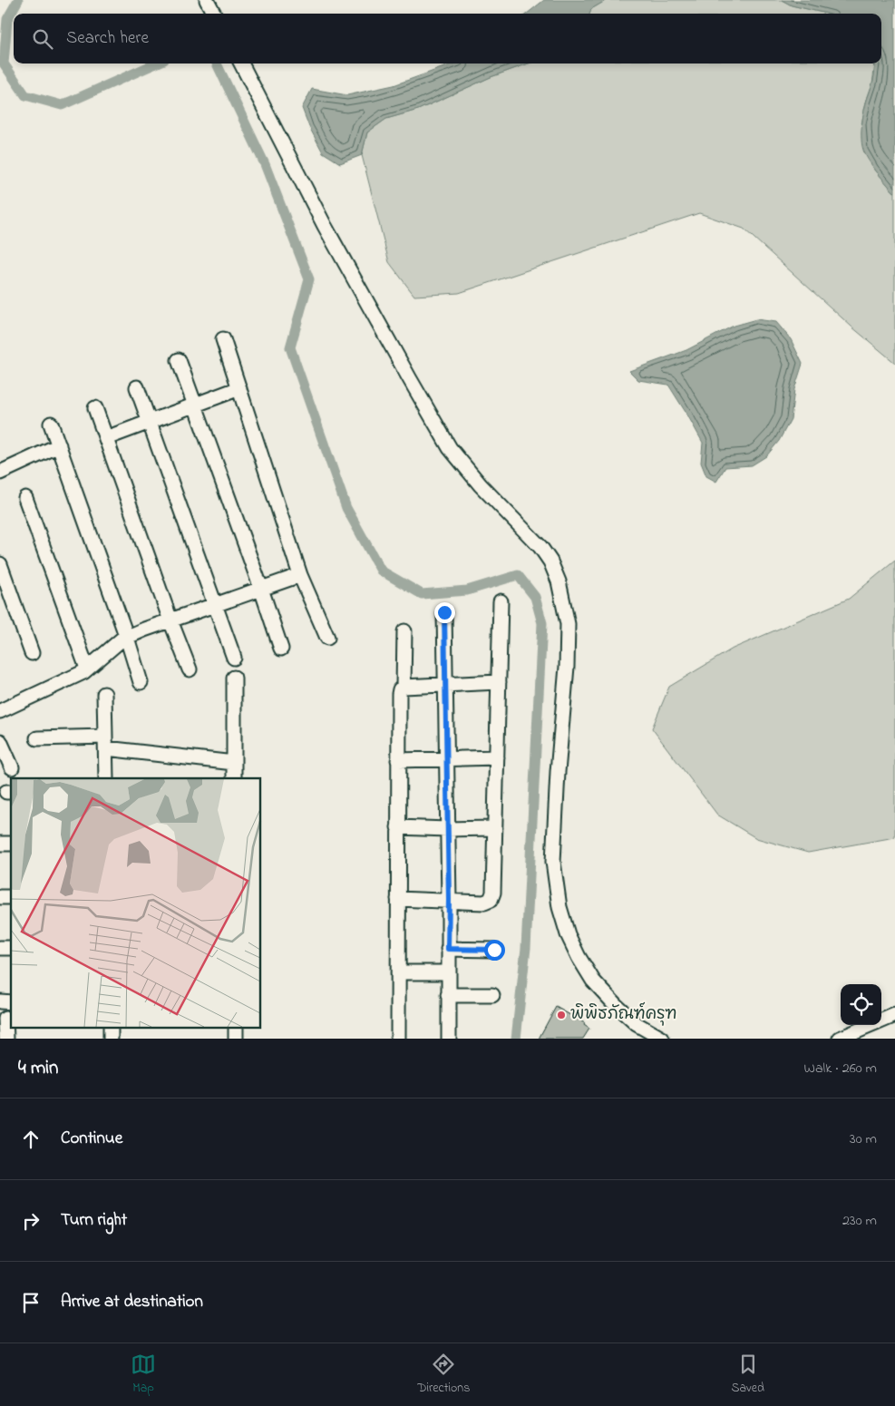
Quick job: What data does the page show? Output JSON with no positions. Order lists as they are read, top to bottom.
{
  "places": ["พิพิธภัณฑ์ครุฑ"],
  "page": {
    "search": "Search here",
    "heading": ["4 min", "Walk · 260 m"],
    "list": [
      ["Continue", "30 m"],
      ["Turn right", "230 m"],
      "Arrive at destination"
    ],
    "nav": ["Map", "Directions", "Saved"]
  }
}
